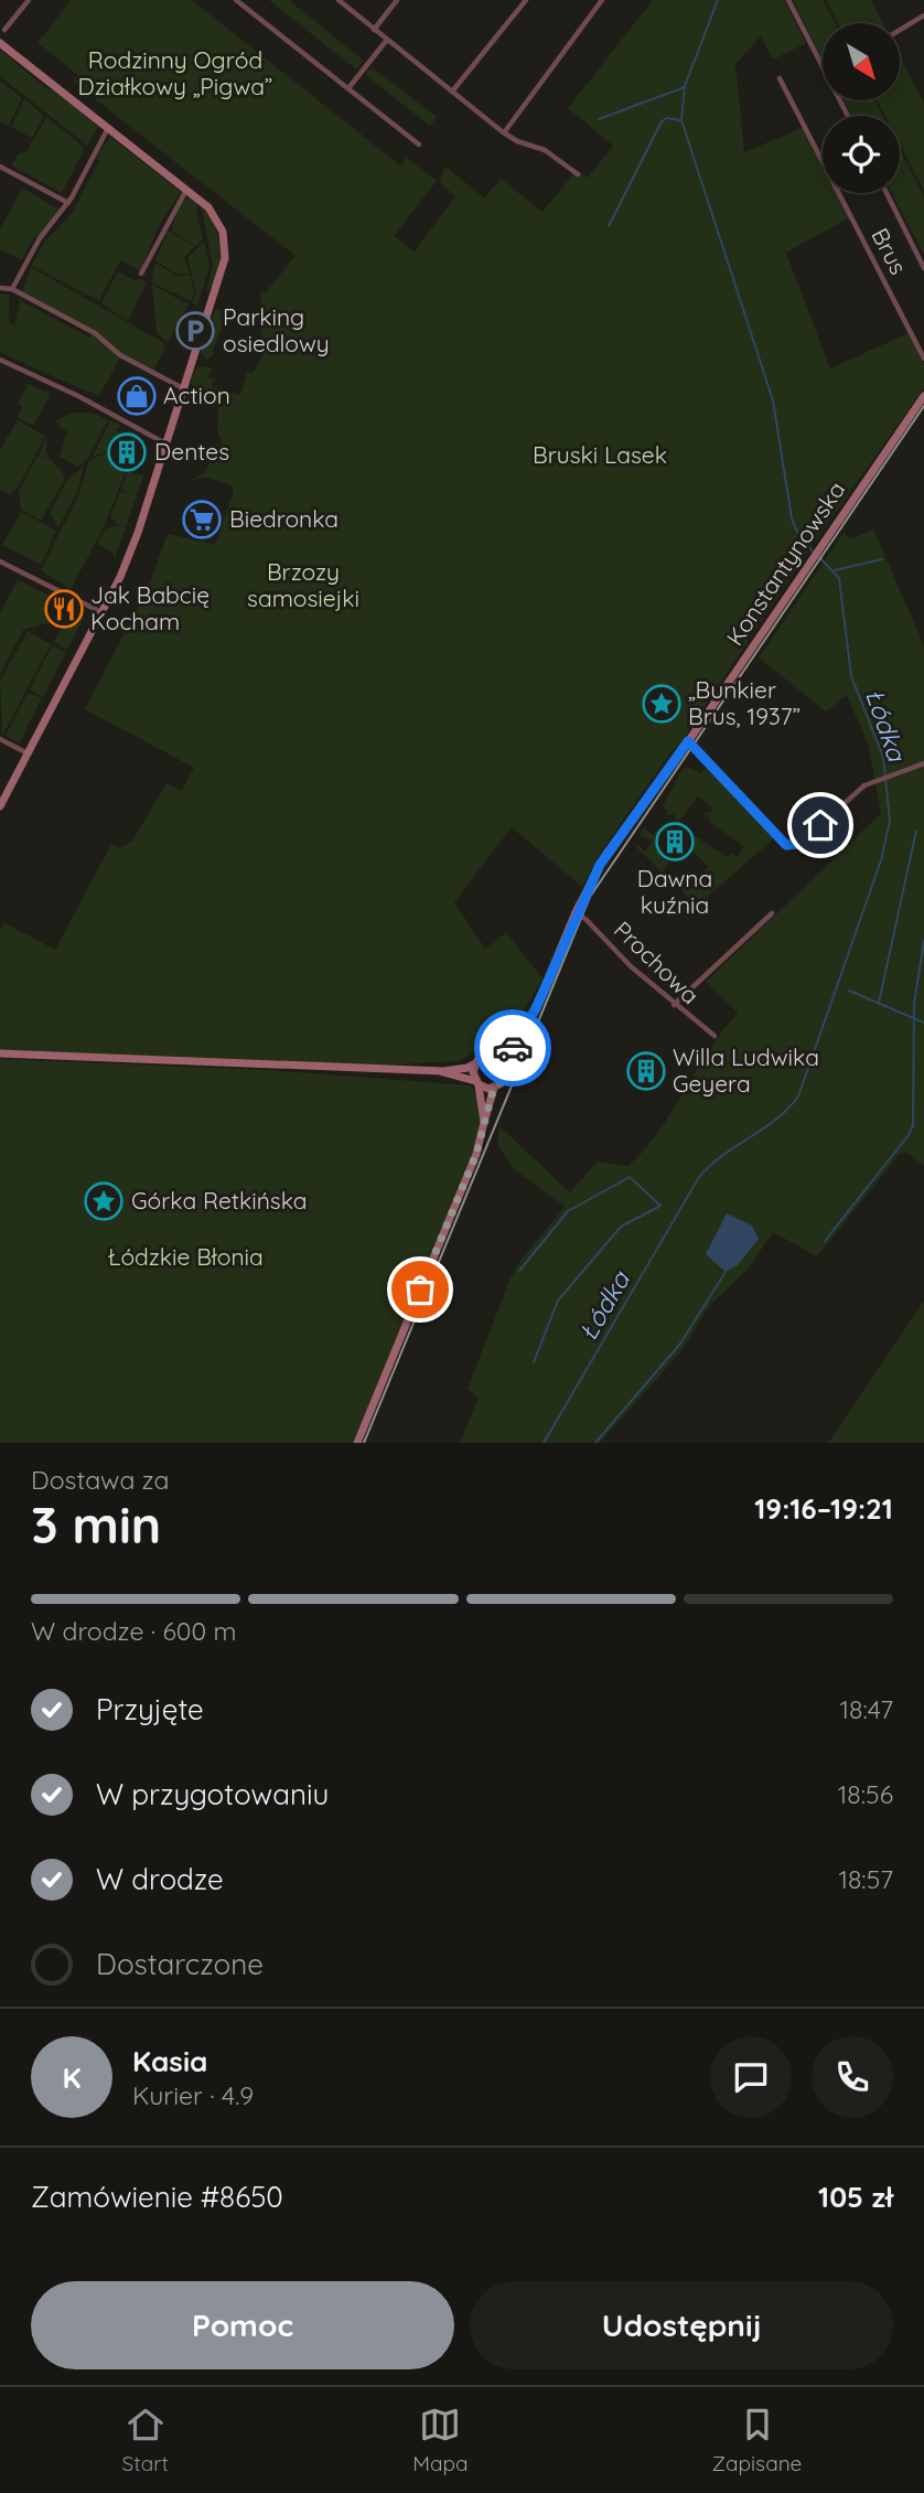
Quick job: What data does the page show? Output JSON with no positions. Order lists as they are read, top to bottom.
{
  "streets": {
    "street": ["Brus", "Konstantynowska", "Prochowa"]
  },
  "crossings": [
    ["Konstantynowska", "Prochowa"]
  ],
  "water": ["Łódka"],
  "parks": [
    "Rodzinny Ogród Działkowy „Pigwa”",
    "Bruski Lasek",
    "Brzozy samosiejki",
    "Łódzkie Błonia"
  ],
  "places": {
    "parking": ["Parking osiedlowy"],
    "shop": ["Action"],
    "building": ["Dentes", "Dawna kuźnia", "Willa Ludwika Geyera"],
    "supermarket": ["Biedronka"],
    "restaurant": ["Jak Babcię Kocham"],
    "place": ["„Bunkier Brus, 1937”", "Górka Retkińska"]
  },
  "north": "bottom right",
  "page": {
    "heading": ["3 min", "Dostawa za", "19:16–19:21"],
    "panel": [
      "Kasia",
      "Kurier · 4.9",
      "Zamówienie #8650",
      "105 zł"
    ],
    "bar": "W drodze · 600 m",
    "list": [
      ["Przyjęte", "18:47"],
      ["W przygotowaniu", "18:56"],
      ["W drodze", "18:57"],
      "Dostarczone"
    ],
    "round": "K",
    "buttons": ["Pomoc", "Udostępnij"],
    "tabs": ["Start", "Mapa", "Zapisane"]
  }
}
